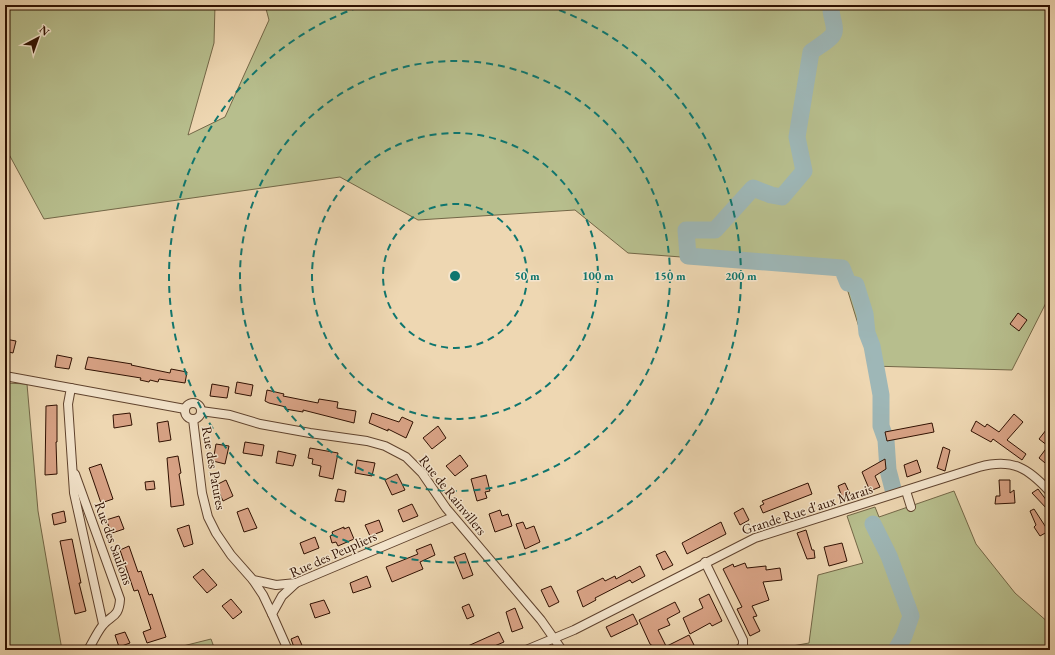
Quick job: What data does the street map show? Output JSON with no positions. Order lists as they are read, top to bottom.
{
  "streets": {
    "street": [
      "Rue des Patures",
      "Rue de Rainvillers",
      "Grande Rue d'aux Marais",
      "Rue des Saulons",
      "Rue des Peupliers"
    ]
  },
  "crossings": [
    ["Rue des Patures", "Rue de Rainvillers"],
    ["Rue des Patures", "Rue des Peupliers"],
    ["Rue de Rainvillers", "Grande Rue d'aux Marais"],
    ["Rue de Rainvillers", "Rue des Peupliers"]
  ],
  "north": "top right",
  "rings": [
    "50 m",
    "100 m",
    "150 m",
    "200 m"
  ]
}
